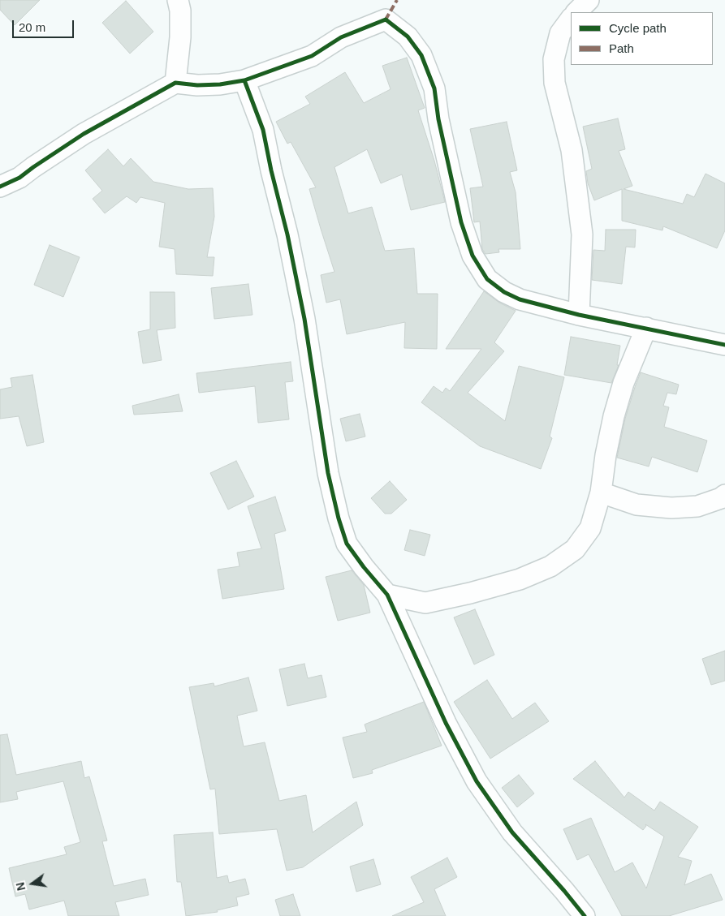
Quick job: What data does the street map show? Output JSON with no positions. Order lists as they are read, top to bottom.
{
  "legend": ["Cycle path", "Path"],
  "scale_bar": "20 m",
  "north": "left"
}
